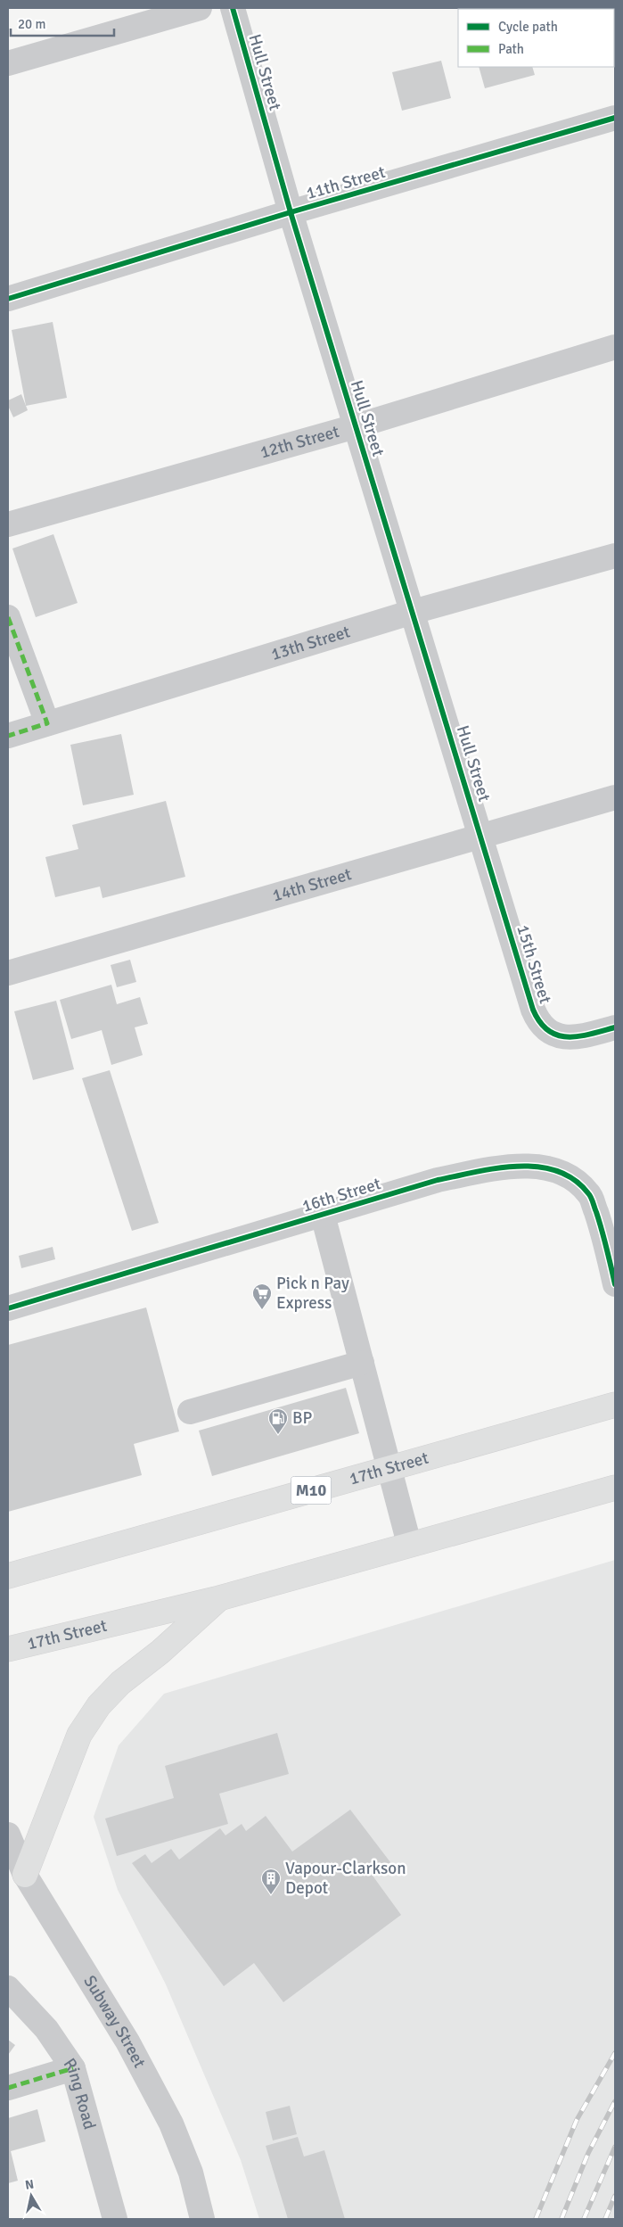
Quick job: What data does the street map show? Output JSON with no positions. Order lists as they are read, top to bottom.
{
  "streets": {
    "main road": ["17th Street", "M10"],
    "street": [
      "Hull Street",
      "11th Street",
      "12th Street",
      "13th Street",
      "14th Street",
      "15th Street",
      "16th Street",
      "Subway Street",
      "Ring Road"
    ]
  },
  "crossings": [
    ["Hull Street", "11th Street"],
    ["Hull Street", "12th Street"],
    ["Hull Street", "13th Street"],
    ["Hull Street", "14th Street"],
    ["Hull Street", "15th Street"],
    ["14th Street", "15th Street"]
  ],
  "places": {
    "supermarket": ["Pick n Pay Express"],
    "fuel station": ["BP"],
    "building": ["Vapour-Clarkson Depot"]
  },
  "legend": ["Cycle path", "Path"],
  "scale_bar": "20 m",
  "north": "top"
}
